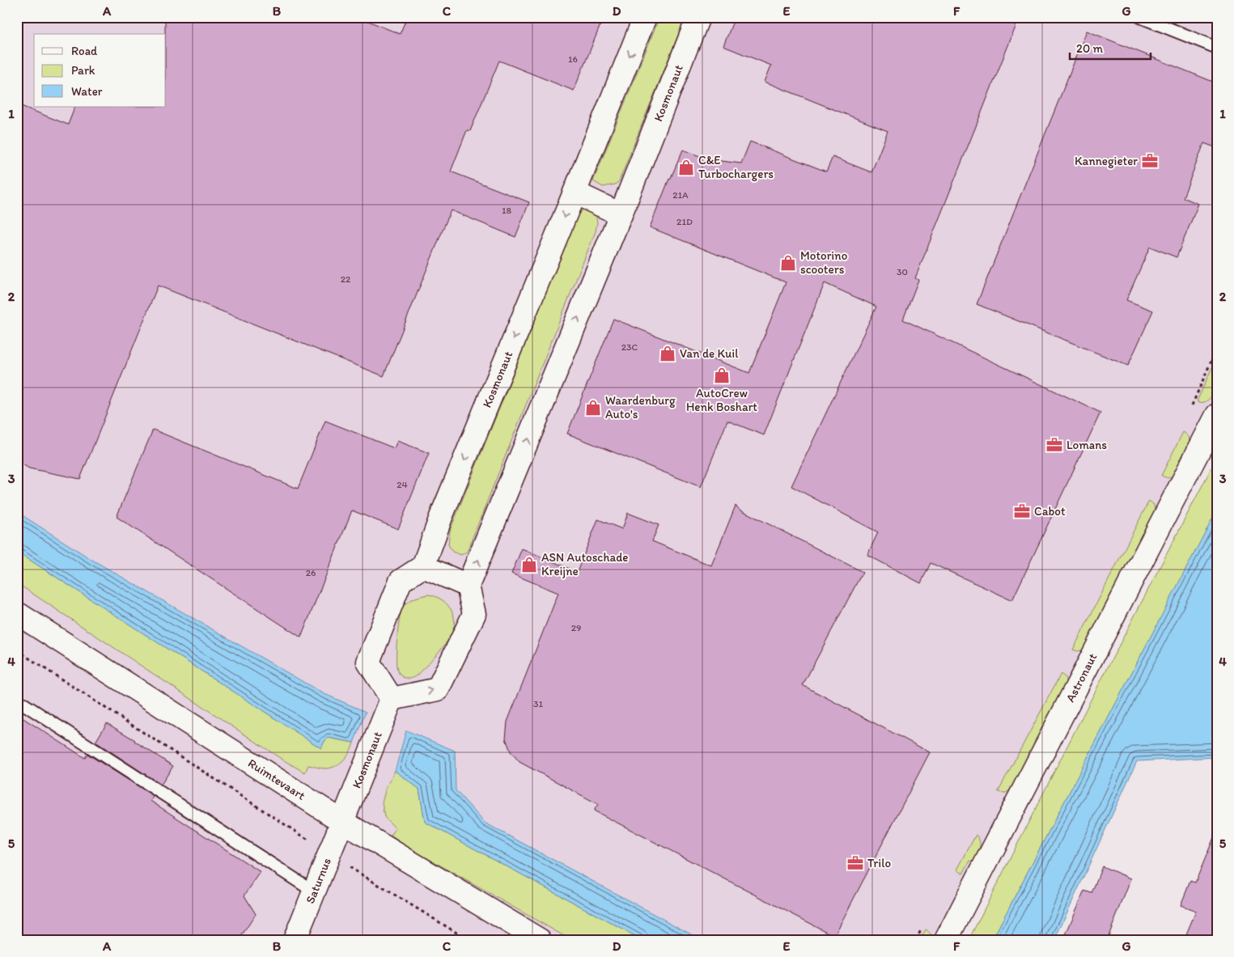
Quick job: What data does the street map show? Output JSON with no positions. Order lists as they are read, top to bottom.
{
  "streets": {
    "street": [
      "Kosmonaut",
      "Astronaut",
      "Ruimtevaart",
      "Saturnus"
    ]
  },
  "crossings": [
    ["Kosmonaut", "Ruimtevaart"],
    ["Kosmonaut", "Saturnus"],
    ["Ruimtevaart", "Saturnus"]
  ],
  "places": {
    "office": [
      "Kannegieter",
      "Lomans",
      "Cabot",
      "Trilo"
    ],
    "shop": [
      "C&E Turbochargers",
      "Motorino scooters",
      "Van de Kuil",
      "AutoCrew Henk Boshart",
      "Waardenburg Auto's",
      "ASN Autoschade Kreijne"
    ]
  },
  "house_numbers": [
    "16",
    "21A",
    "18",
    "21D",
    "30",
    "22",
    "23C",
    "24",
    "26",
    "29",
    "31"
  ],
  "legend": ["Road", "Park", "Water"],
  "scale_bar": "20 m",
  "grid": {
    "columns": [
      "A",
      "B",
      "C",
      "D",
      "E",
      "F",
      "G"
    ],
    "rows": [
      "1",
      "2",
      "3",
      "4",
      "5"
    ]
  }
}
